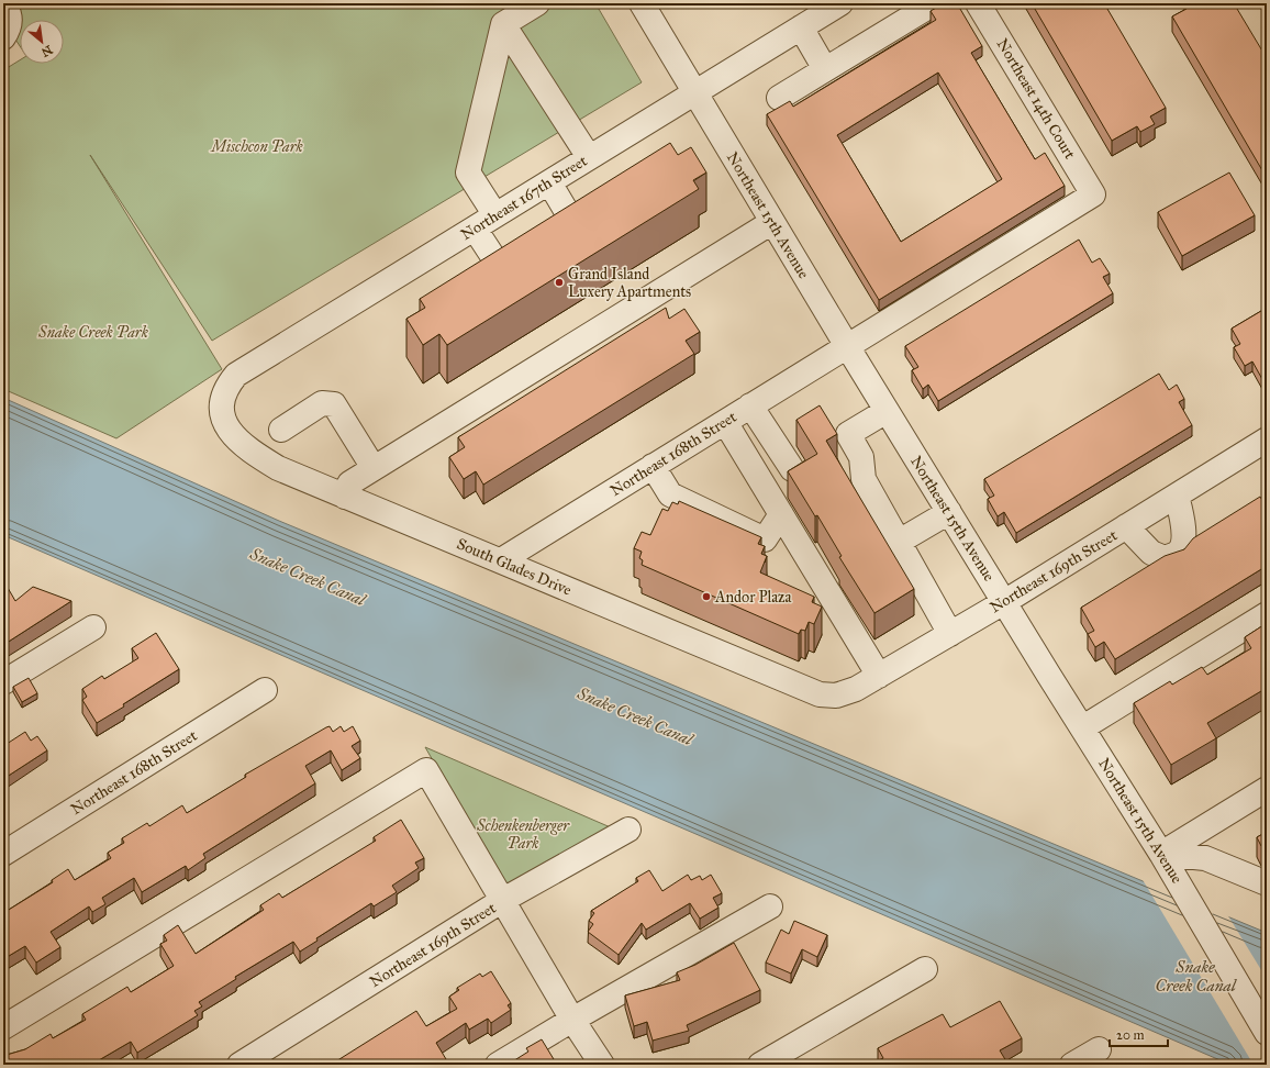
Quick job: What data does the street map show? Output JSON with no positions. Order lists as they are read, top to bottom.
{
  "streets": {
    "street": [
      "Northeast 14th Court",
      "Northeast 167th Street",
      "Northeast 15th Avenue",
      "Northeast 168th Street",
      "South Glades Drive",
      "Northeast 169th Street"
    ]
  },
  "crossings": [
    ["Northeast 14th Court", "Northeast 168th Street"],
    ["Northeast 167th Street", "Northeast 15th Avenue"],
    ["Northeast 167th Street", "South Glades Drive"],
    ["Northeast 15th Avenue", "Northeast 168th Street"],
    ["Northeast 15th Avenue", "Northeast 169th Street"],
    ["Northeast 168th Street", "South Glades Drive"],
    ["South Glades Drive", "Northeast 169th Street"]
  ],
  "water": ["Snake Creek Canal"],
  "parks": ["Mischcon Park", "Snake Creek Park", "Schenkenberger Park"],
  "places": ["Grand Island Luxery Apartments", "Andor Plaza"],
  "scale_bar": "20 m",
  "north": "bottom right"
}
